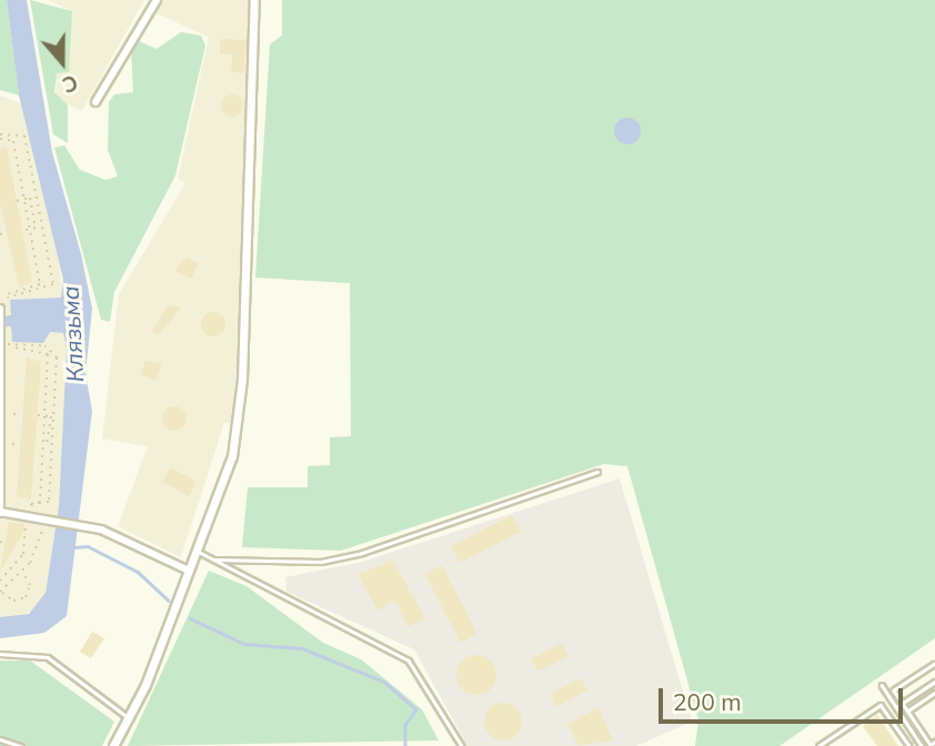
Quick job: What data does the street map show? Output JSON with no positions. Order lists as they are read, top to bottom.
{
  "water": ["Клязьма"],
  "scale_bar": "200 m",
  "north": "bottom"
}
